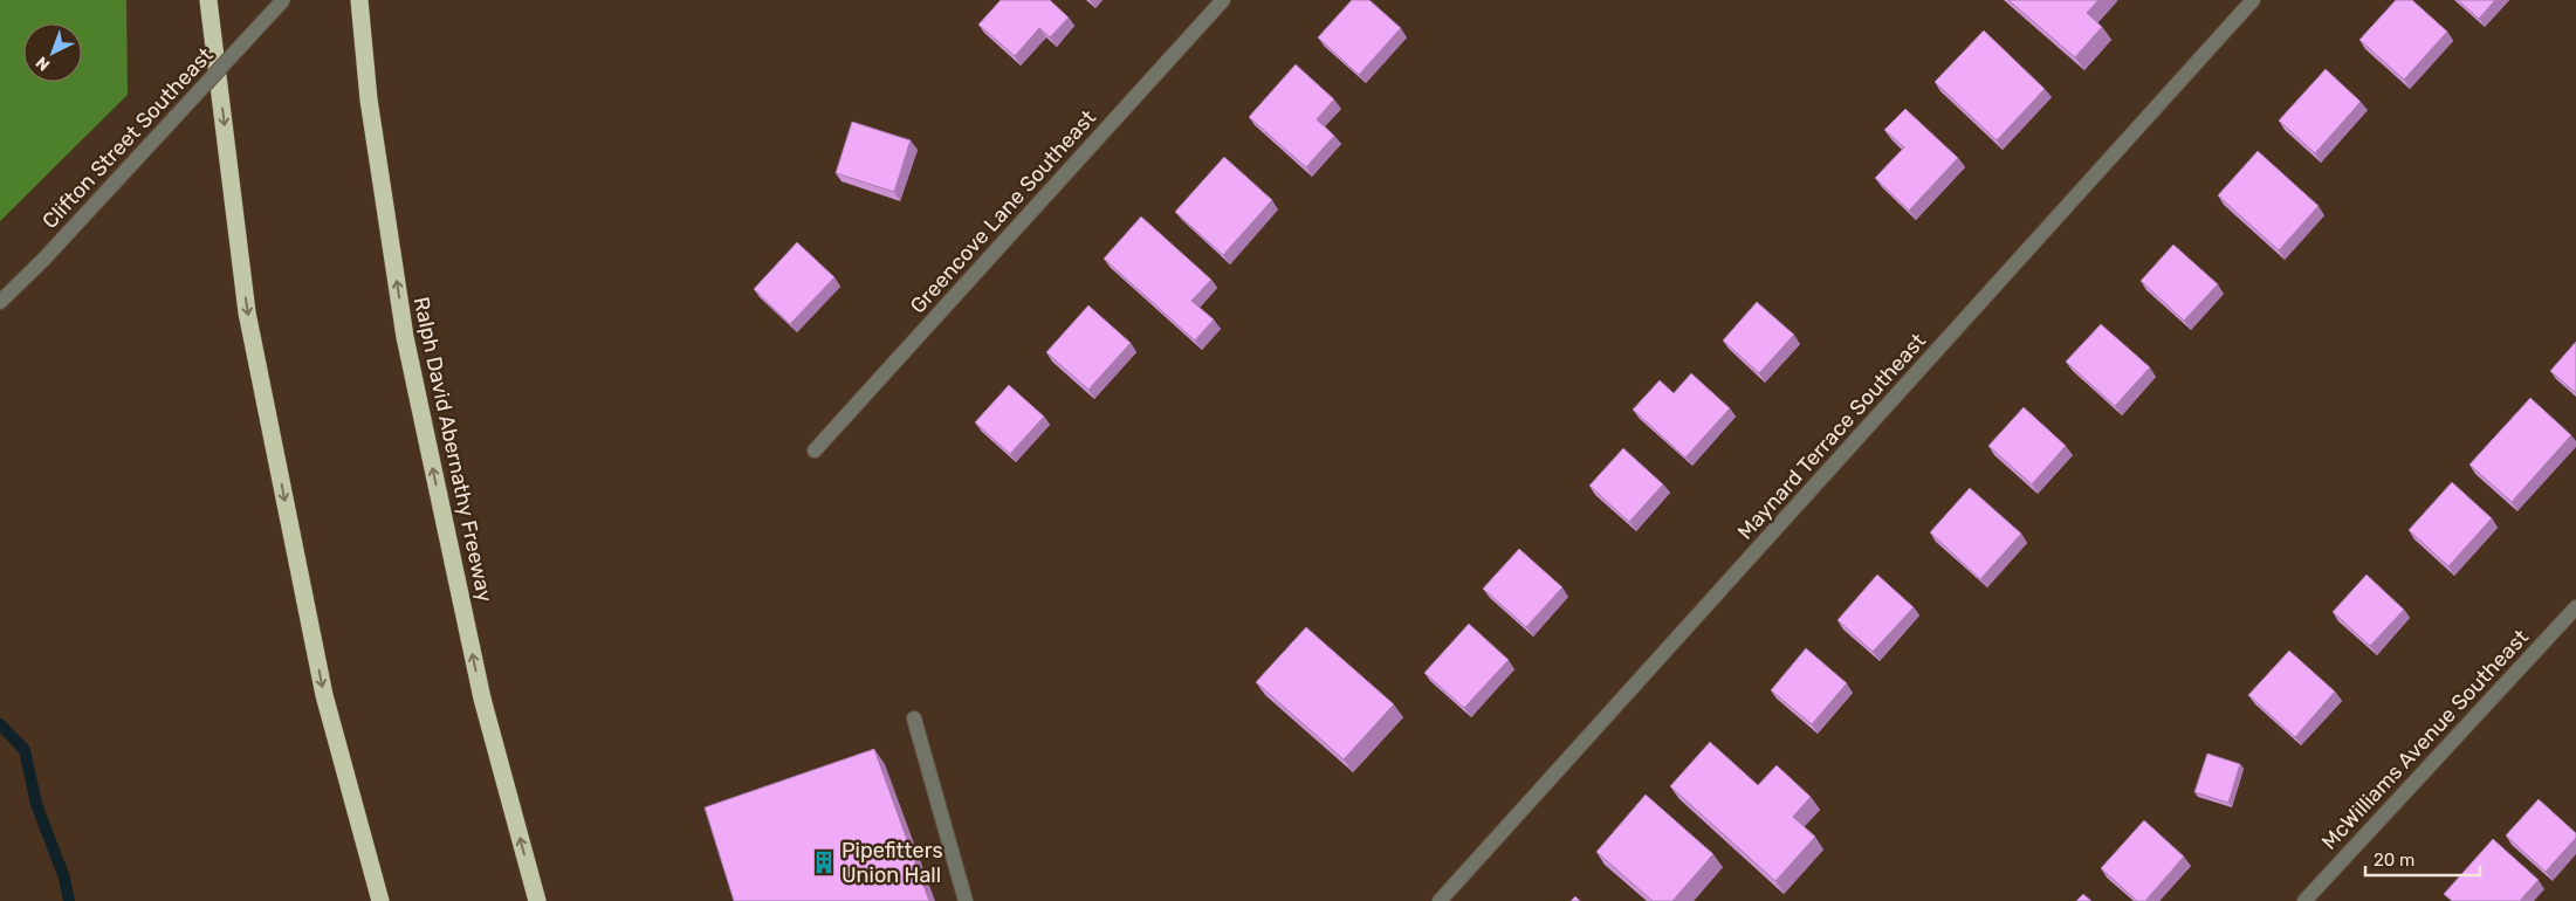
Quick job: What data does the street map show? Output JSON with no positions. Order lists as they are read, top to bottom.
{
  "streets": {
    "highway": ["Ralph David Abernathy Freeway"],
    "street": [
      "Clifton Street Southeast",
      "Greencove Lane Southeast",
      "Maynard Terrace Southeast",
      "McWilliams Avenue Southeast"
    ]
  },
  "places": {
    "building": ["Pipefitters Union Hall"]
  },
  "scale_bar": "20 m",
  "north": "bottom left"
}
